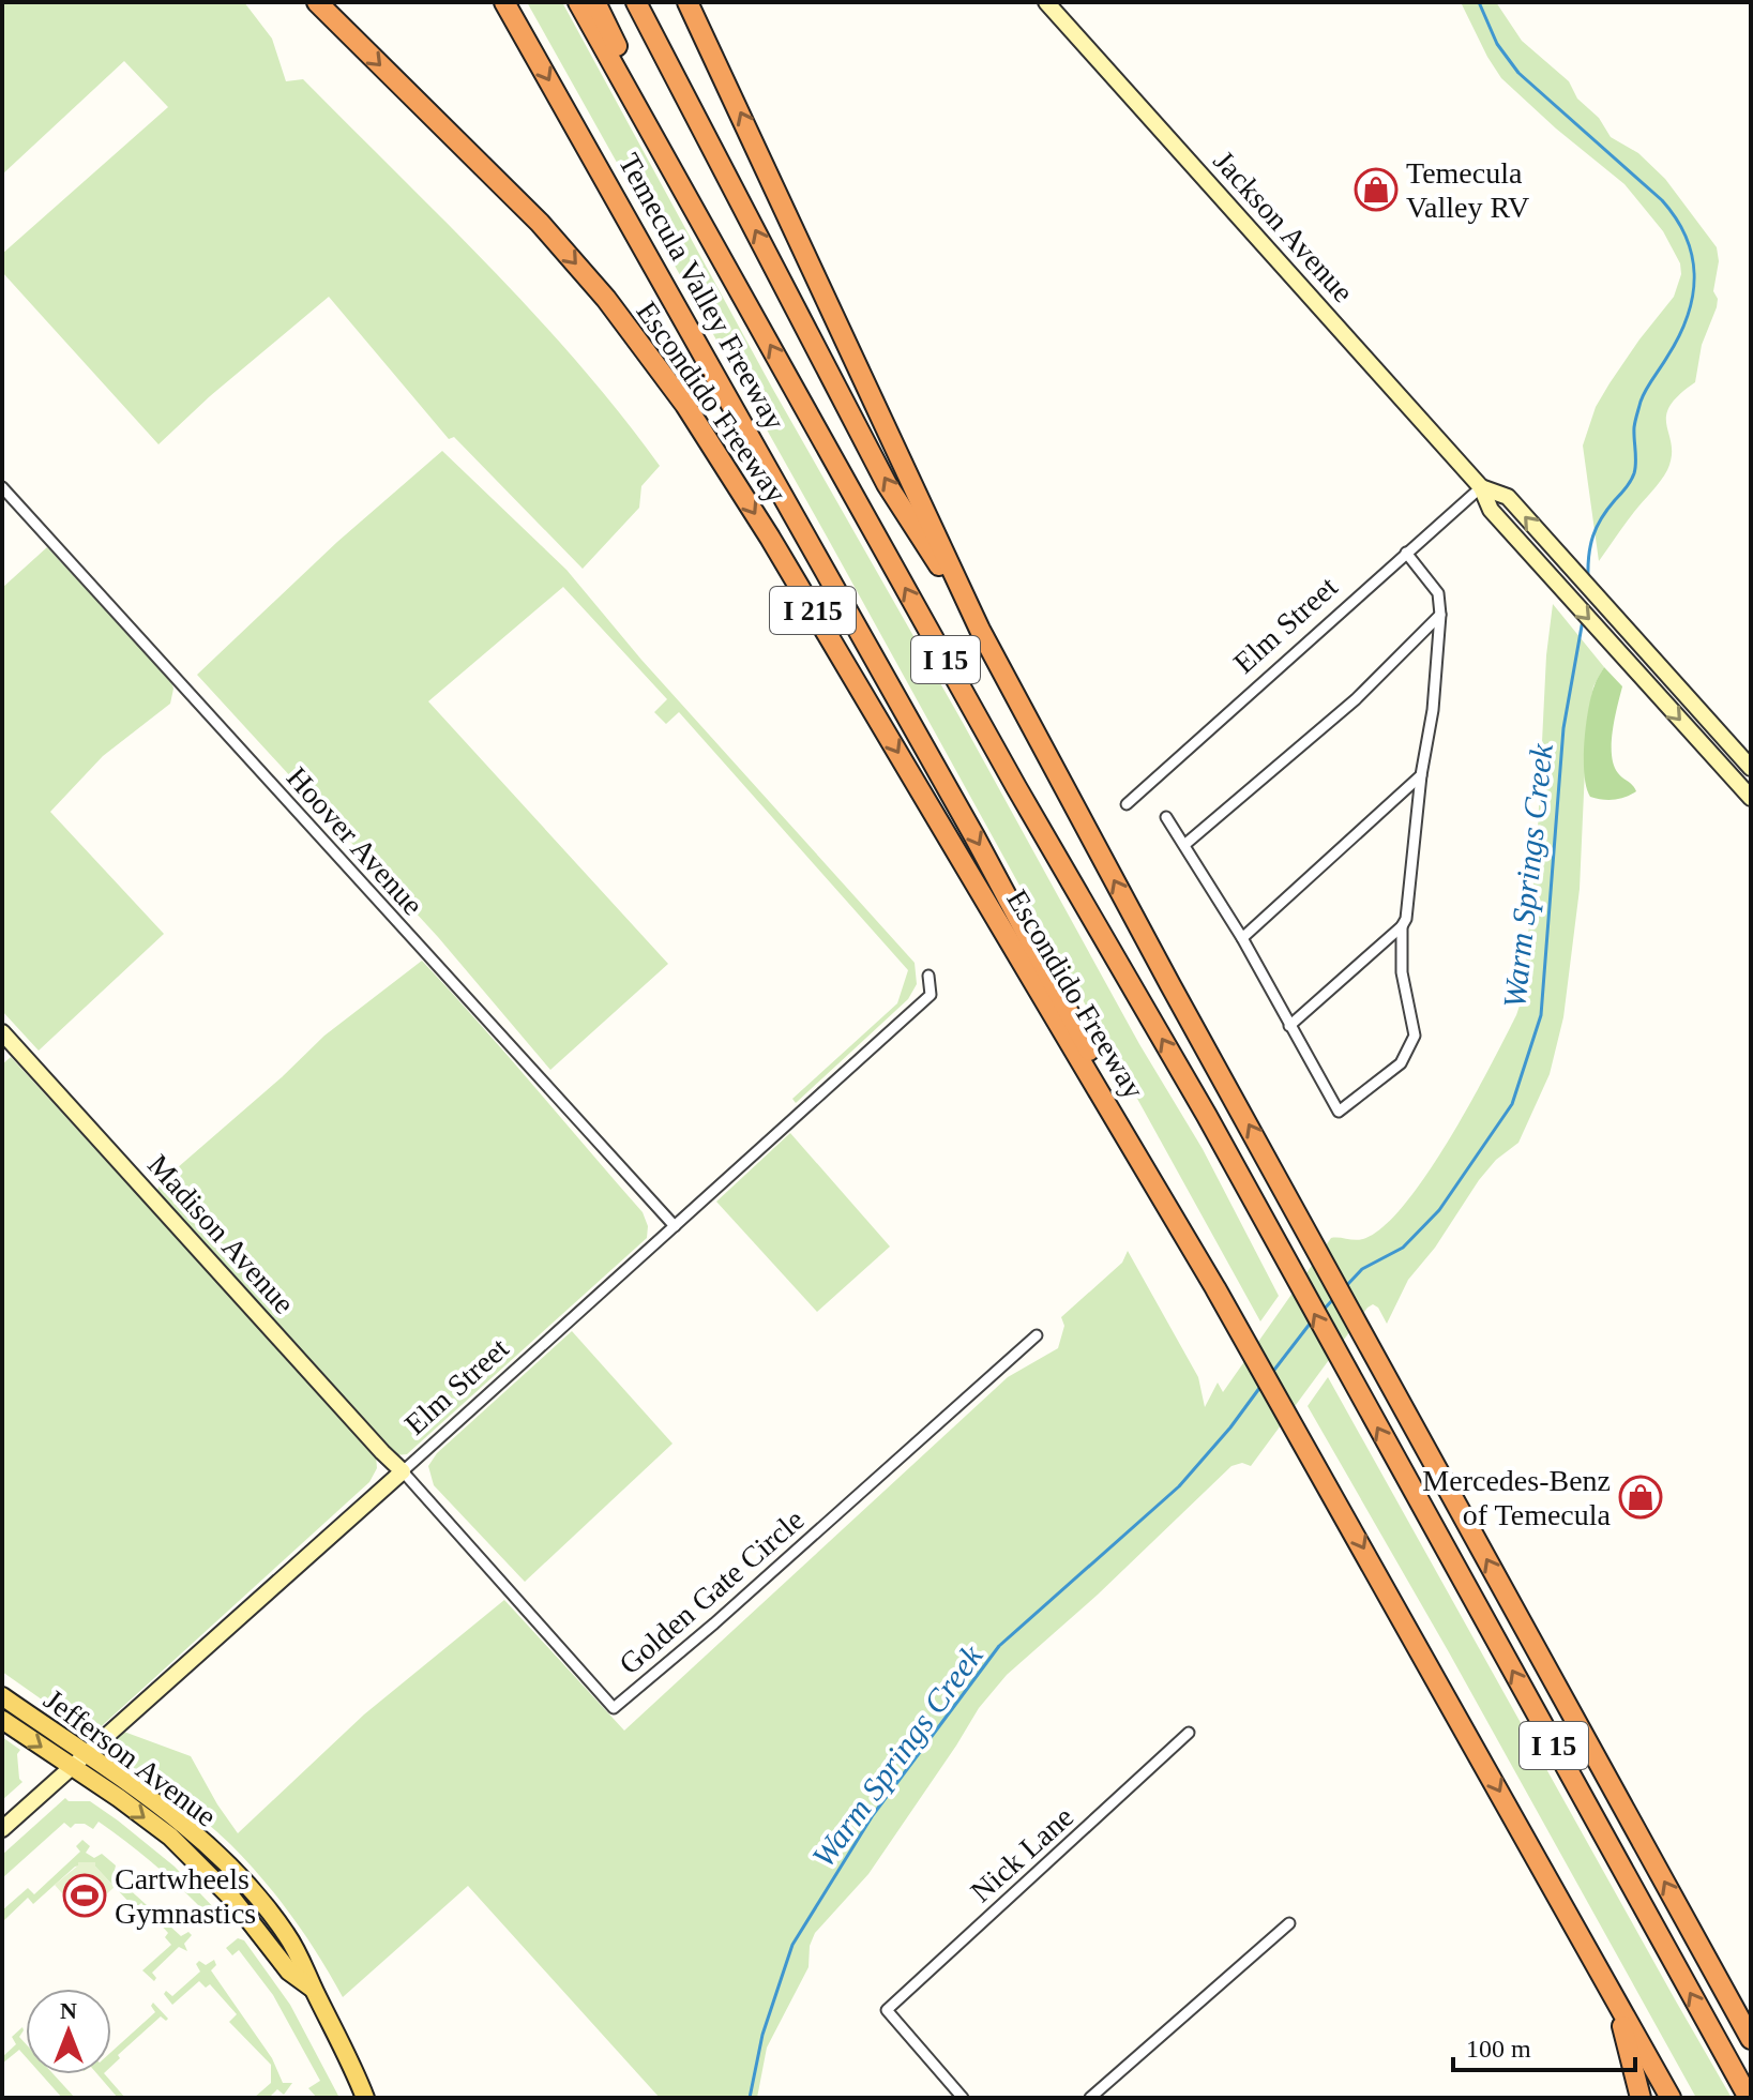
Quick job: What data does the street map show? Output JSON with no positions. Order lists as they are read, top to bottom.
{
  "streets": {
    "highway": [
      "Temecula Valley Freeway",
      "Escondido Freeway",
      "I 215",
      "I 15"
    ],
    "main road": [
      "Jackson Avenue",
      "Elm Street",
      "Madison Avenue",
      "Jefferson Avenue"
    ],
    "street": ["Hoover Avenue", "Golden Gate Circle", "Nick Lane"]
  },
  "crossings": [
    ["Jackson Avenue", "Elm Street"],
    ["Temecula Valley Freeway", "Escondido Freeway"],
    ["Elm Street", "Hoover Avenue"],
    ["Elm Street", "Madison Avenue"],
    ["Elm Street", "Golden Gate Circle"],
    ["Elm Street", "Jefferson Avenue"],
    ["Madison Avenue", "Golden Gate Circle"]
  ],
  "water": ["Warm Springs Creek"],
  "places": {
    "shop": ["Temecula Valley RV", "Mercedes-Benz of Temecula"],
    "sports": ["Cartwheels Gymnastics"]
  },
  "scale_bar": "100 m",
  "north": "top"
}
